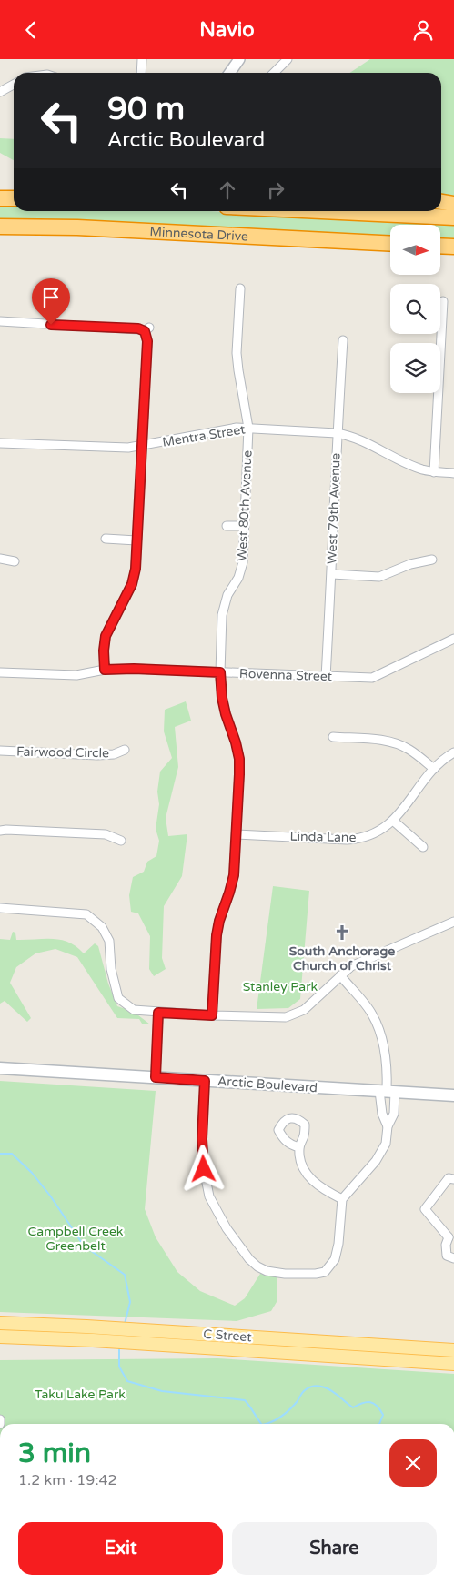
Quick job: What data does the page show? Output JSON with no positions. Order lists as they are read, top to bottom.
{
  "streets": {
    "highway": ["Minnesota Drive"],
    "main road": ["Arctic Boulevard", "C Street"],
    "street": [
      "Mentra Street",
      "West 80th Avenue",
      "West 79th Avenue",
      "Rovenna Street",
      "Fairwood Circle",
      "Linda Lane"
    ]
  },
  "crossings": [
    ["Mentra Street", "West 80th Avenue"],
    ["Mentra Street", "West 79th Avenue"],
    ["West 80th Avenue", "Rovenna Street"],
    ["West 80th Avenue", "Linda Lane"],
    ["West 79th Avenue", "Rovenna Street"]
  ],
  "parks": ["Stanley Park", "Campbell Creek Greenbelt", "Taku Lake Park"],
  "places": {
    "church": ["South Anchorage Church of Christ"]
  },
  "north": "right",
  "page": {
    "header": "Navio",
    "turn": ["90 m", "Arctic Boulevard"],
    "heading": ["3 min", "1.2 km · 19:42"],
    "buttons": ["Exit", "Share"]
  }
}
